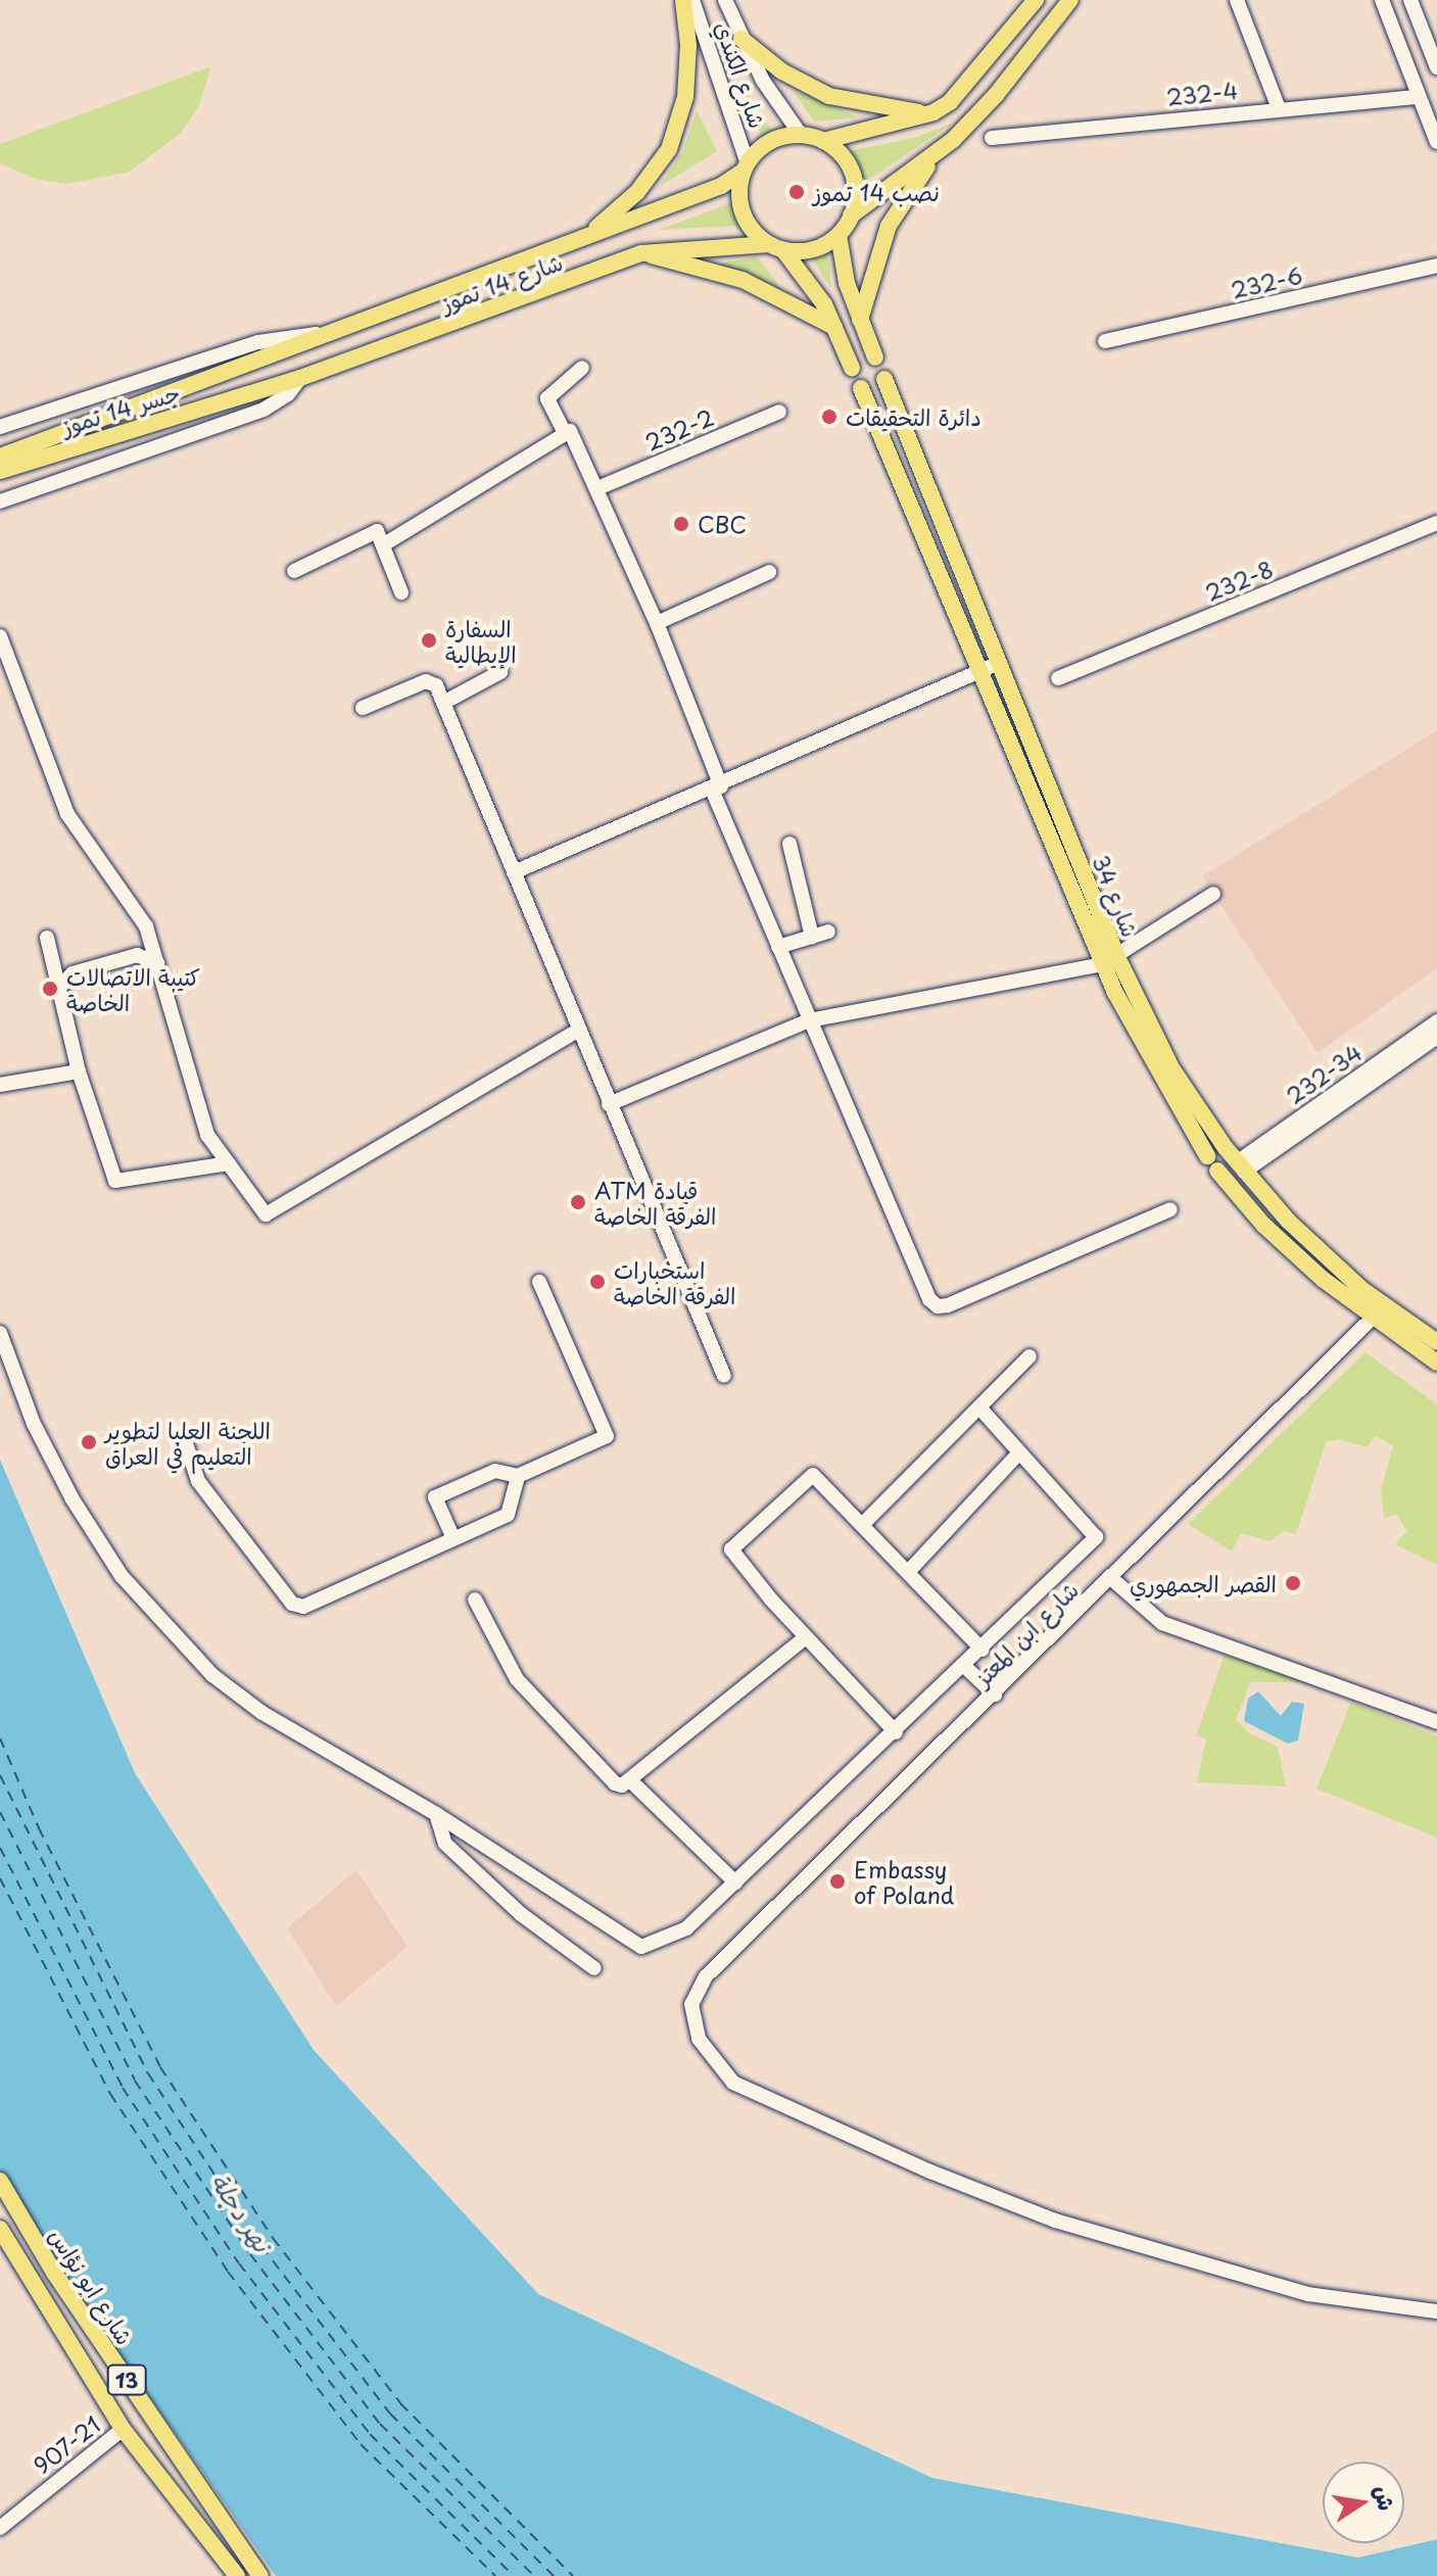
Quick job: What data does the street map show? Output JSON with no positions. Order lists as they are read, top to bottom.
{
  "streets": {
    "main road": [
      "شارع 14 تموز",
      "جسر 14 تموز",
      "شارع 34",
      "شارع ابو نؤاس",
      "13"
    ],
    "street": [
      "شارع الكندي",
      "232-4",
      "232-6",
      "232-2",
      "232-8",
      "232-34",
      "شارع ابن المعتز",
      "907-21"
    ]
  },
  "crossings": [
    ["شارع الكندي", "شارع 14 تموز"],
    ["شارع 14 تموز", "جسر 14 تموز"],
    ["شارع 34", "232-34"],
    ["شارع 34", "شارع ابن المعتز"],
    ["13", "907-21"]
  ],
  "water": ["نهر دجلة"],
  "places": [
    "نصب 14 تموز",
    "دائرة التحقيقات",
    "CBC",
    "السفارة الإيطالية",
    "كتيبة الاتصالات الخاصة",
    "ATM قيادة الفرقة الخاصة",
    "استخبارات الفرقة الخاصة",
    "اللجنة العليا لتطوير التعليم في العراق",
    "القصر الجمهوري",
    "Embassy of Poland"
  ],
  "north": "right"
}
